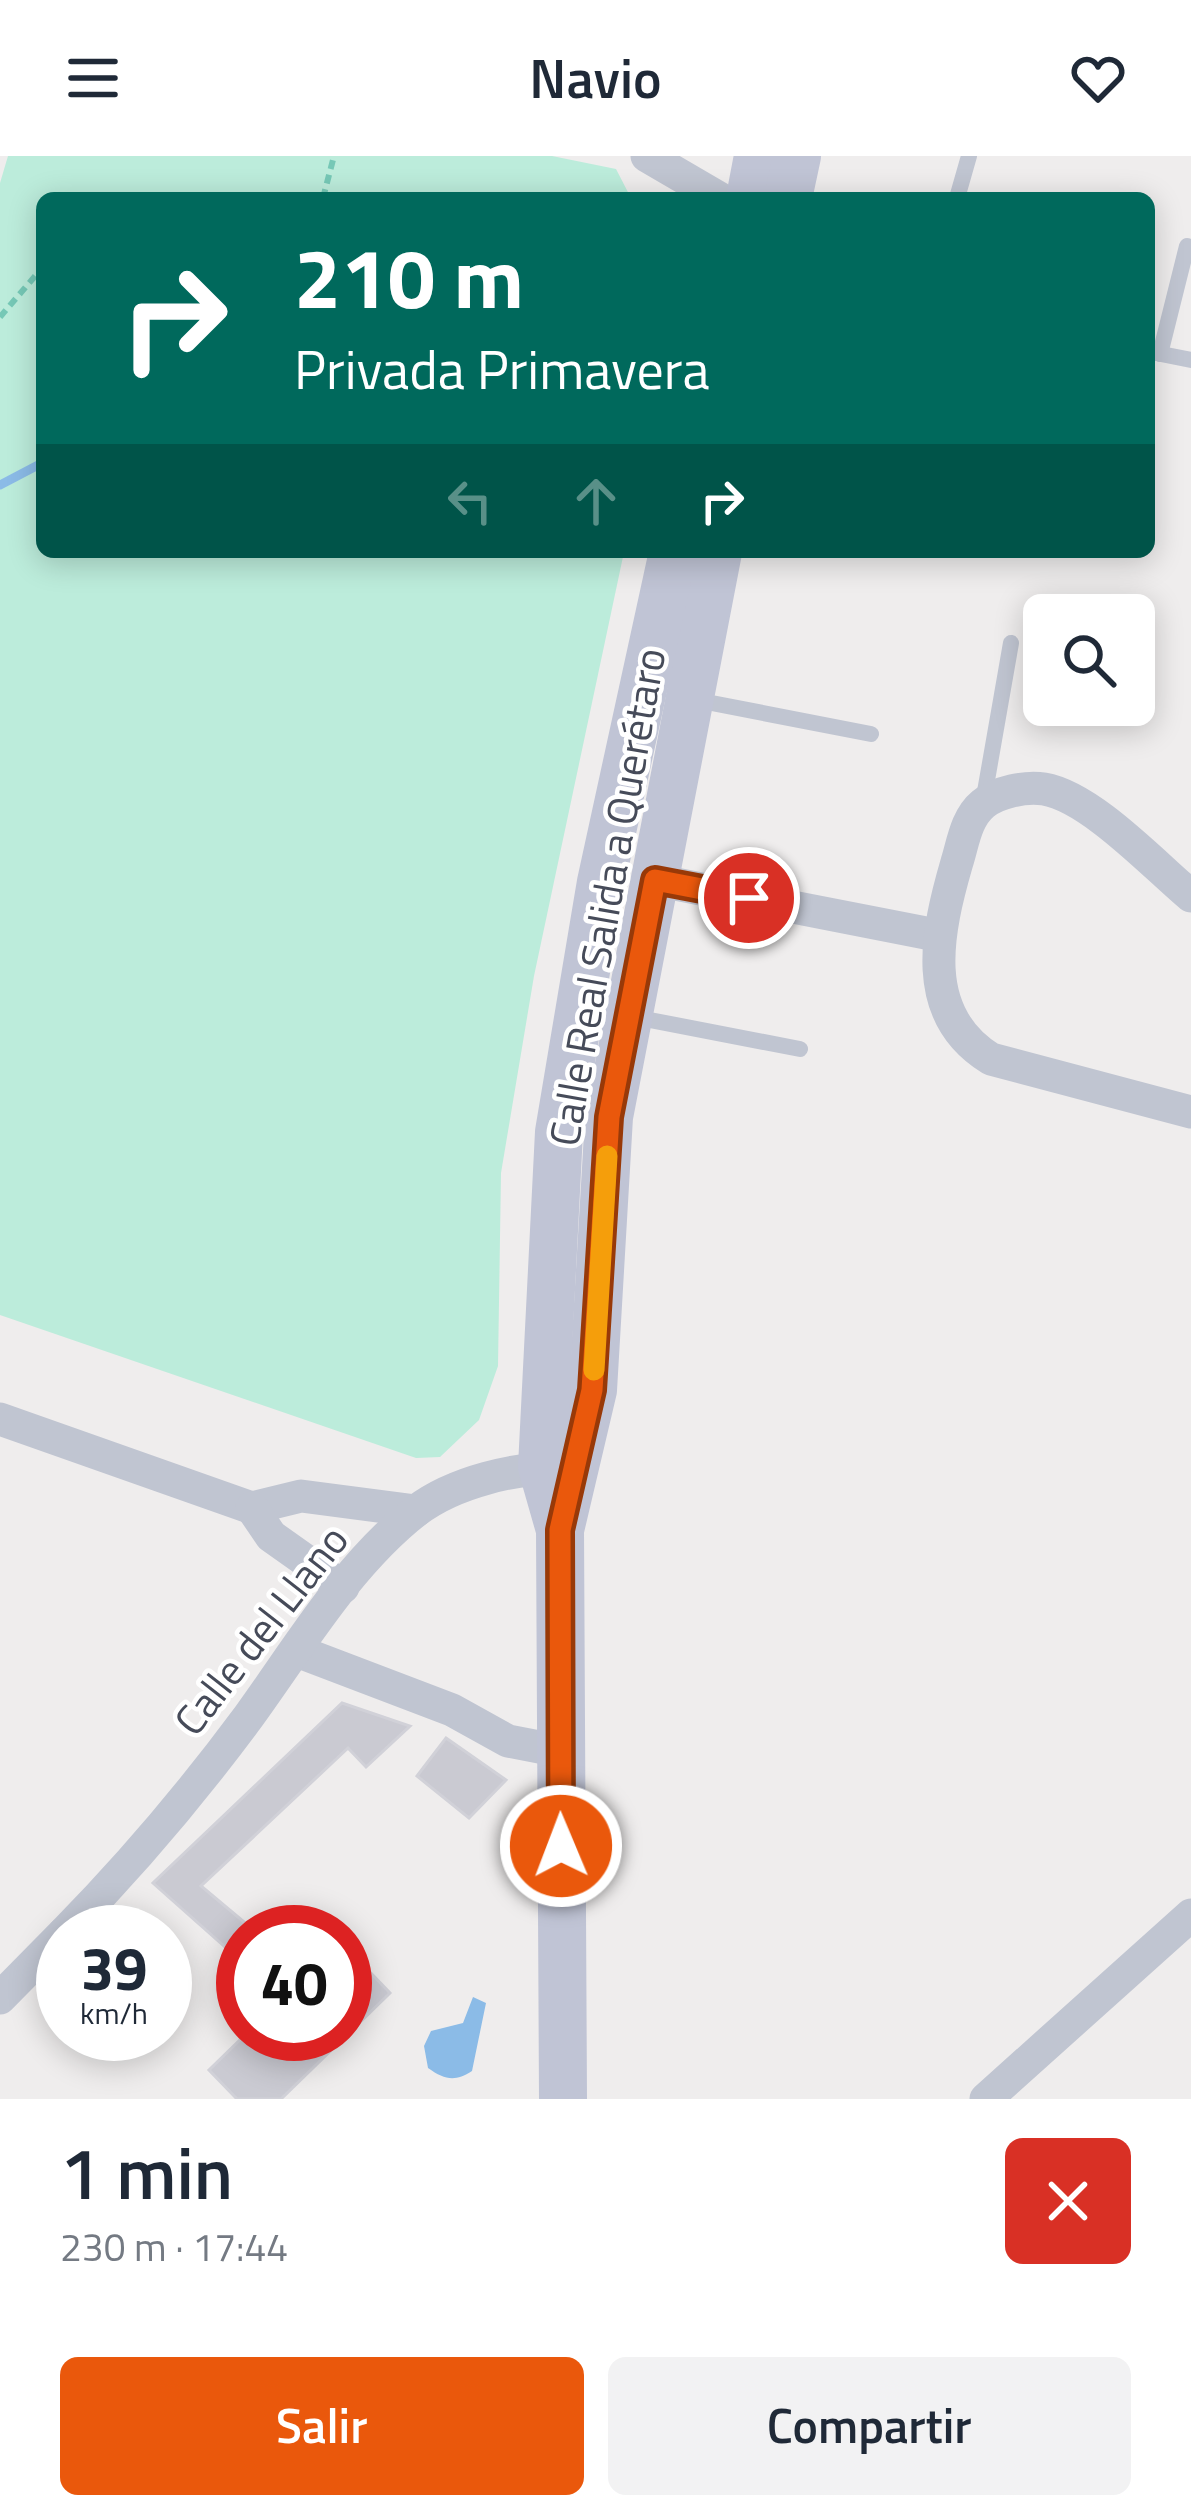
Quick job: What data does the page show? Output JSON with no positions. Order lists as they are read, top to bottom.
{
  "streets": {
    "street": ["Calle Real Salida a Querétaro", "Calle del Llano"]
  },
  "crossings": [
    ["Calle Real Salida a Querétaro", "Calle del Llano"]
  ],
  "page": {
    "header": "Navio",
    "turn": ["210 m", "Privada Primavera"],
    "speed": "39 km/h",
    "limit": "40",
    "heading": ["1 min", "230 m · 17:44"],
    "buttons": ["Salir", "Compartir"]
  }
}
